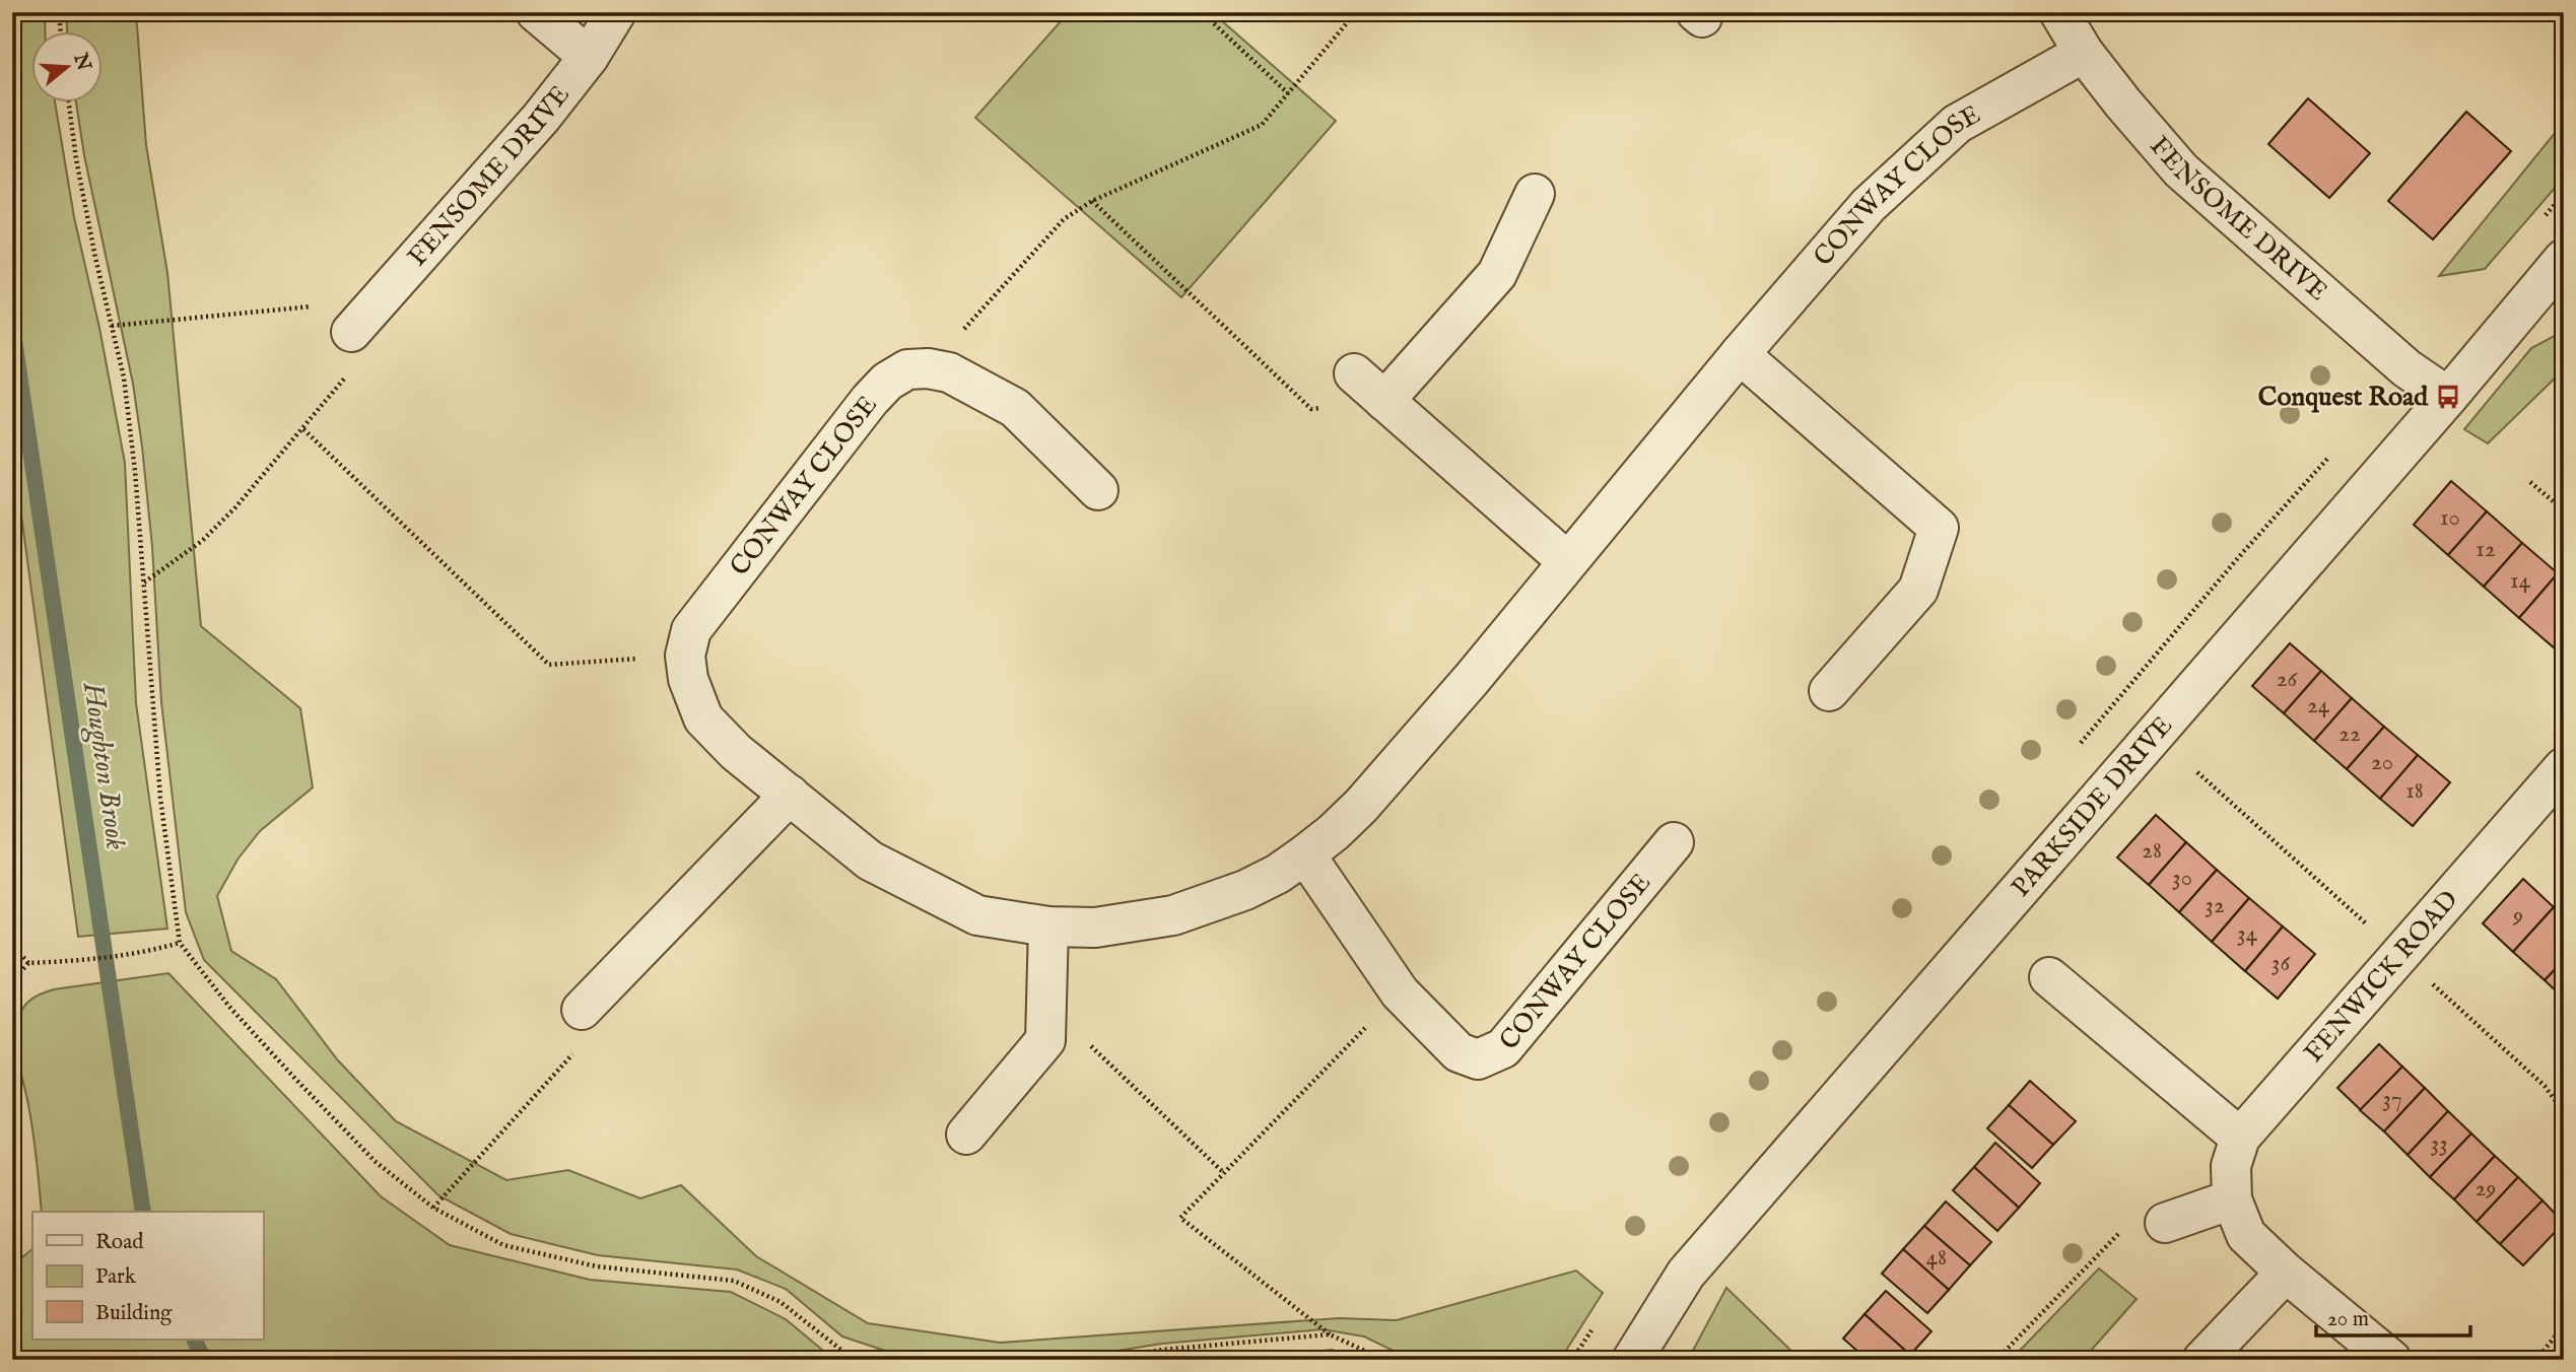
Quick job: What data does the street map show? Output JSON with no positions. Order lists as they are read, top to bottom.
{
  "streets": {
    "street": [
      "FENSOME DRIVE",
      "CONWAY CLOSE",
      "PARKSIDE DRIVE",
      "FENWICK ROAD"
    ]
  },
  "crossings": [
    ["FENSOME DRIVE", "CONWAY CLOSE"],
    ["FENSOME DRIVE", "PARKSIDE DRIVE"]
  ],
  "water": ["Houghton Brook"],
  "places": {
    "bus stop": ["Conquest Road"]
  },
  "house_numbers": [
    "10",
    "12",
    "14",
    "26",
    "24",
    "22",
    "20",
    "18",
    "28",
    "30",
    "32",
    "9",
    "34",
    "36",
    "37",
    "33",
    "29",
    "48"
  ],
  "legend": ["Road", "Park", "Building"],
  "scale_bar": "20 m",
  "north": "right"
}
